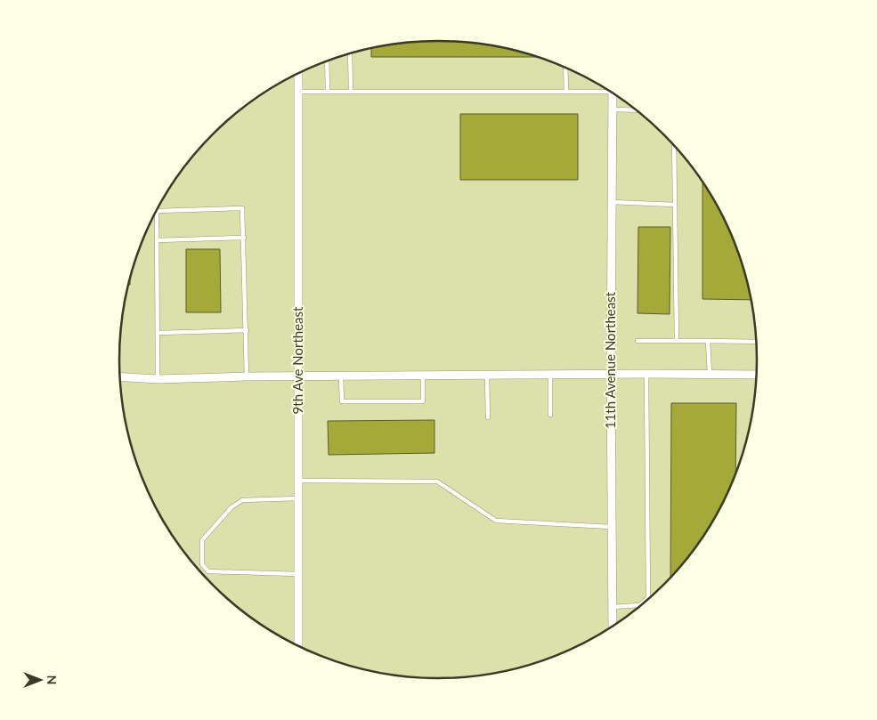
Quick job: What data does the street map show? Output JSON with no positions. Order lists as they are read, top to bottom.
{
  "streets": {
    "street": ["9th Ave Northeast", "11th Avenue Northeast"]
  },
  "north": "right"
}
